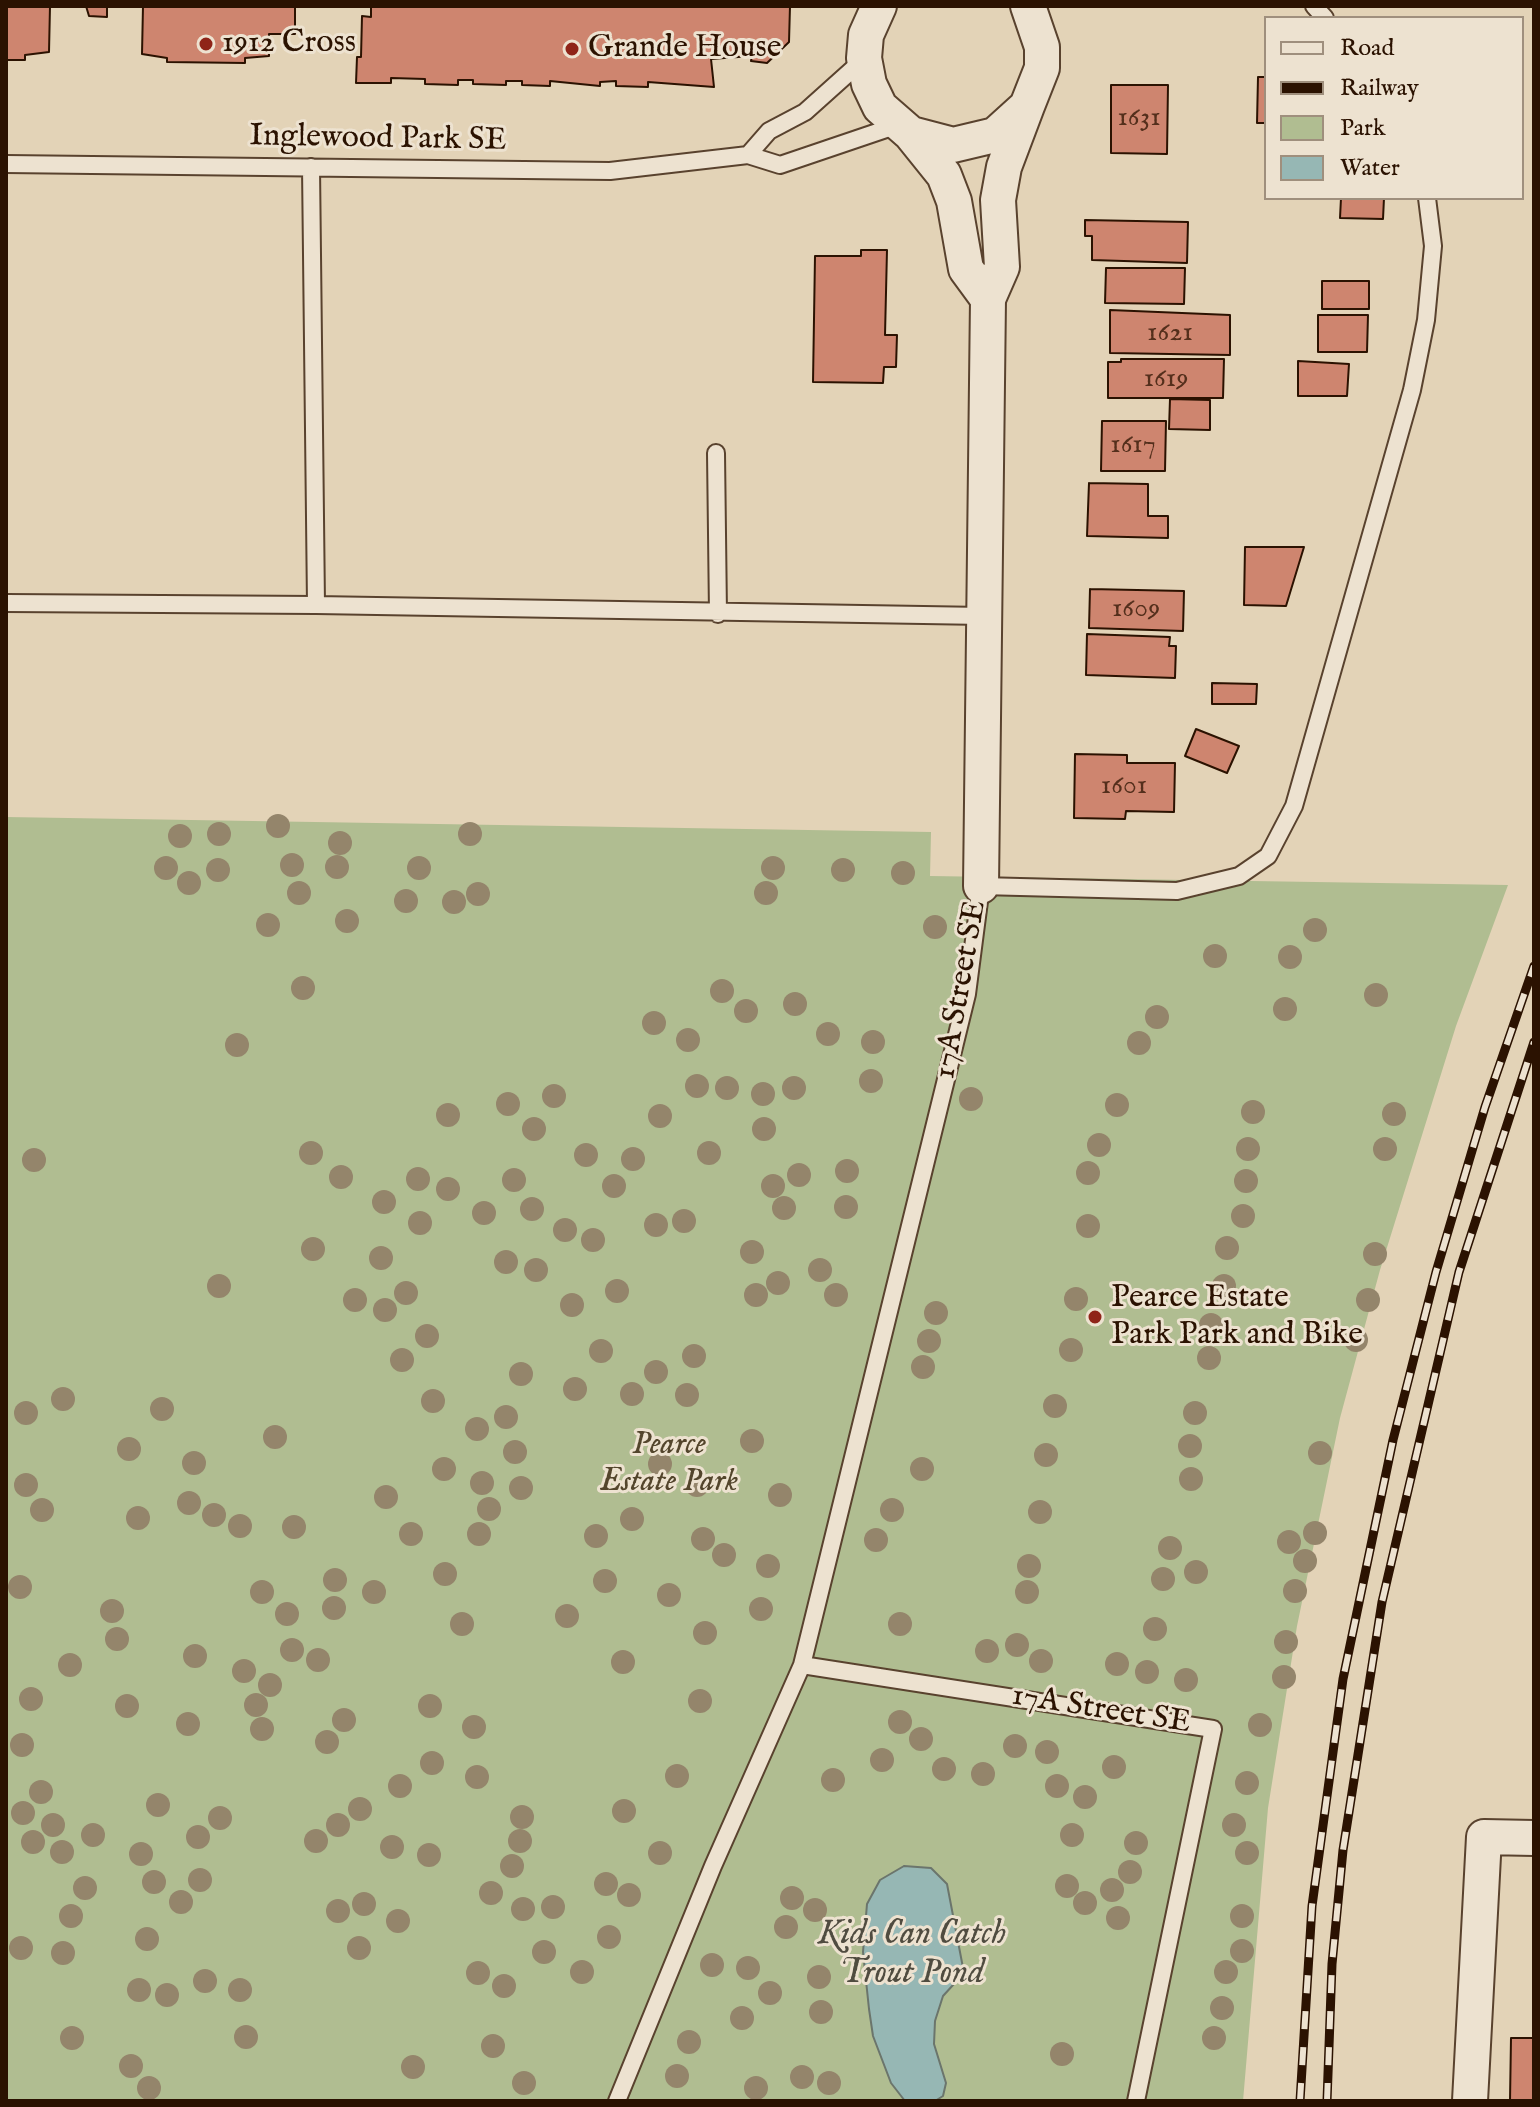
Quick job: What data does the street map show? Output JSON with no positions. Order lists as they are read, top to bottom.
{
  "streets": {
    "street": ["17A Street SE"],
    "lane": ["Inglewood Park SE"]
  },
  "water": ["Kids Can Catch Trout Pond"],
  "parks": ["Pearce Estate Park"],
  "places": ["1912 Cross", "Grande House", "Pearce Estate Park Park and Bike"],
  "house_numbers": [
    "1631",
    "1621",
    "1619",
    "1617",
    "1609",
    "1601"
  ],
  "legend": [
    "Road",
    "Railway",
    "Park",
    "Water"
  ]
}
